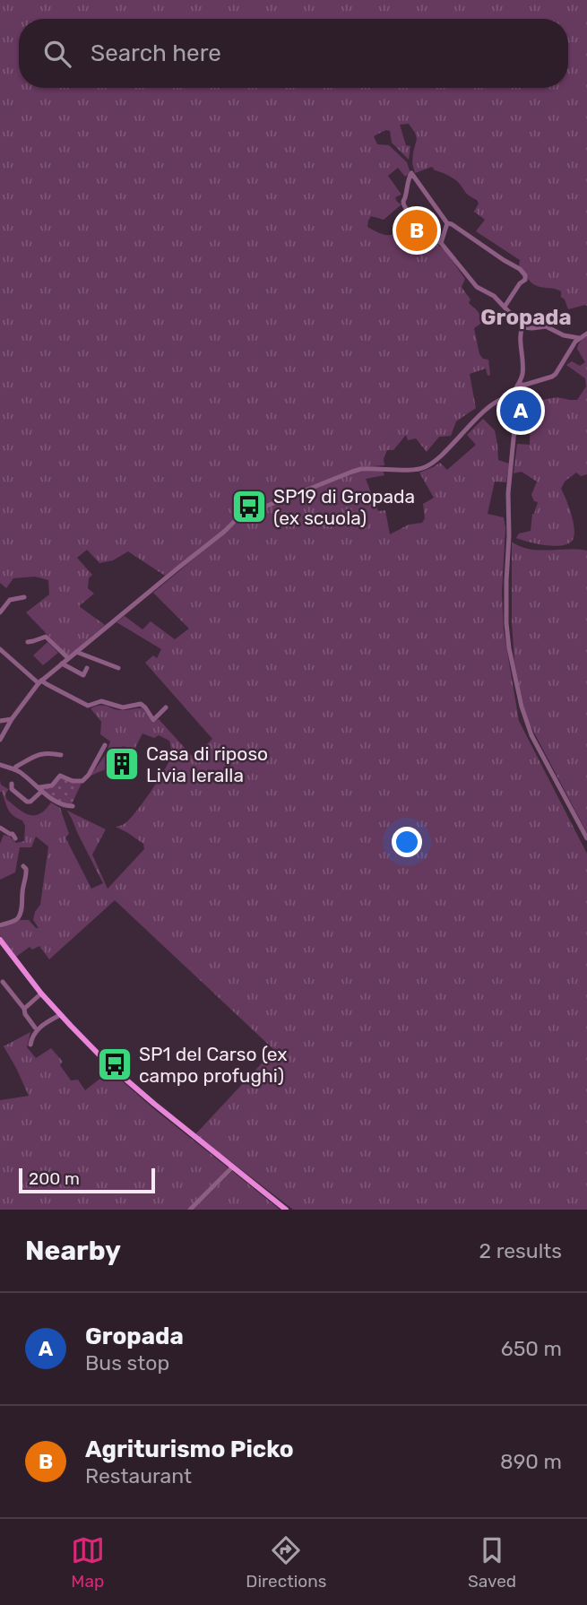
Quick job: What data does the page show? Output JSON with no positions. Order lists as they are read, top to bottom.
{
  "districts": ["Gropada"],
  "places": {
    "bus stop": ["SP19 di Gropada (ex scuola)", "SP1 del Carso (ex campo profughi)"],
    "building": ["Casa di riposo Livia Ieralla"]
  },
  "scale_bar": "200 m",
  "page": {
    "search": "Search here",
    "pins": ["B", "A"],
    "scale": "200 m",
    "heading": ["Nearby", "2 results"],
    "list": [
      {
        "mark": "A",
        "name": "Gropada",
        "note": "Bus stop",
        "value": "650 m"
      },
      {
        "mark": "B",
        "name": "Agriturismo Picko",
        "note": "Restaurant",
        "value": "890 m"
      }
    ],
    "nav": ["Map", "Directions", "Saved"]
  }
}
